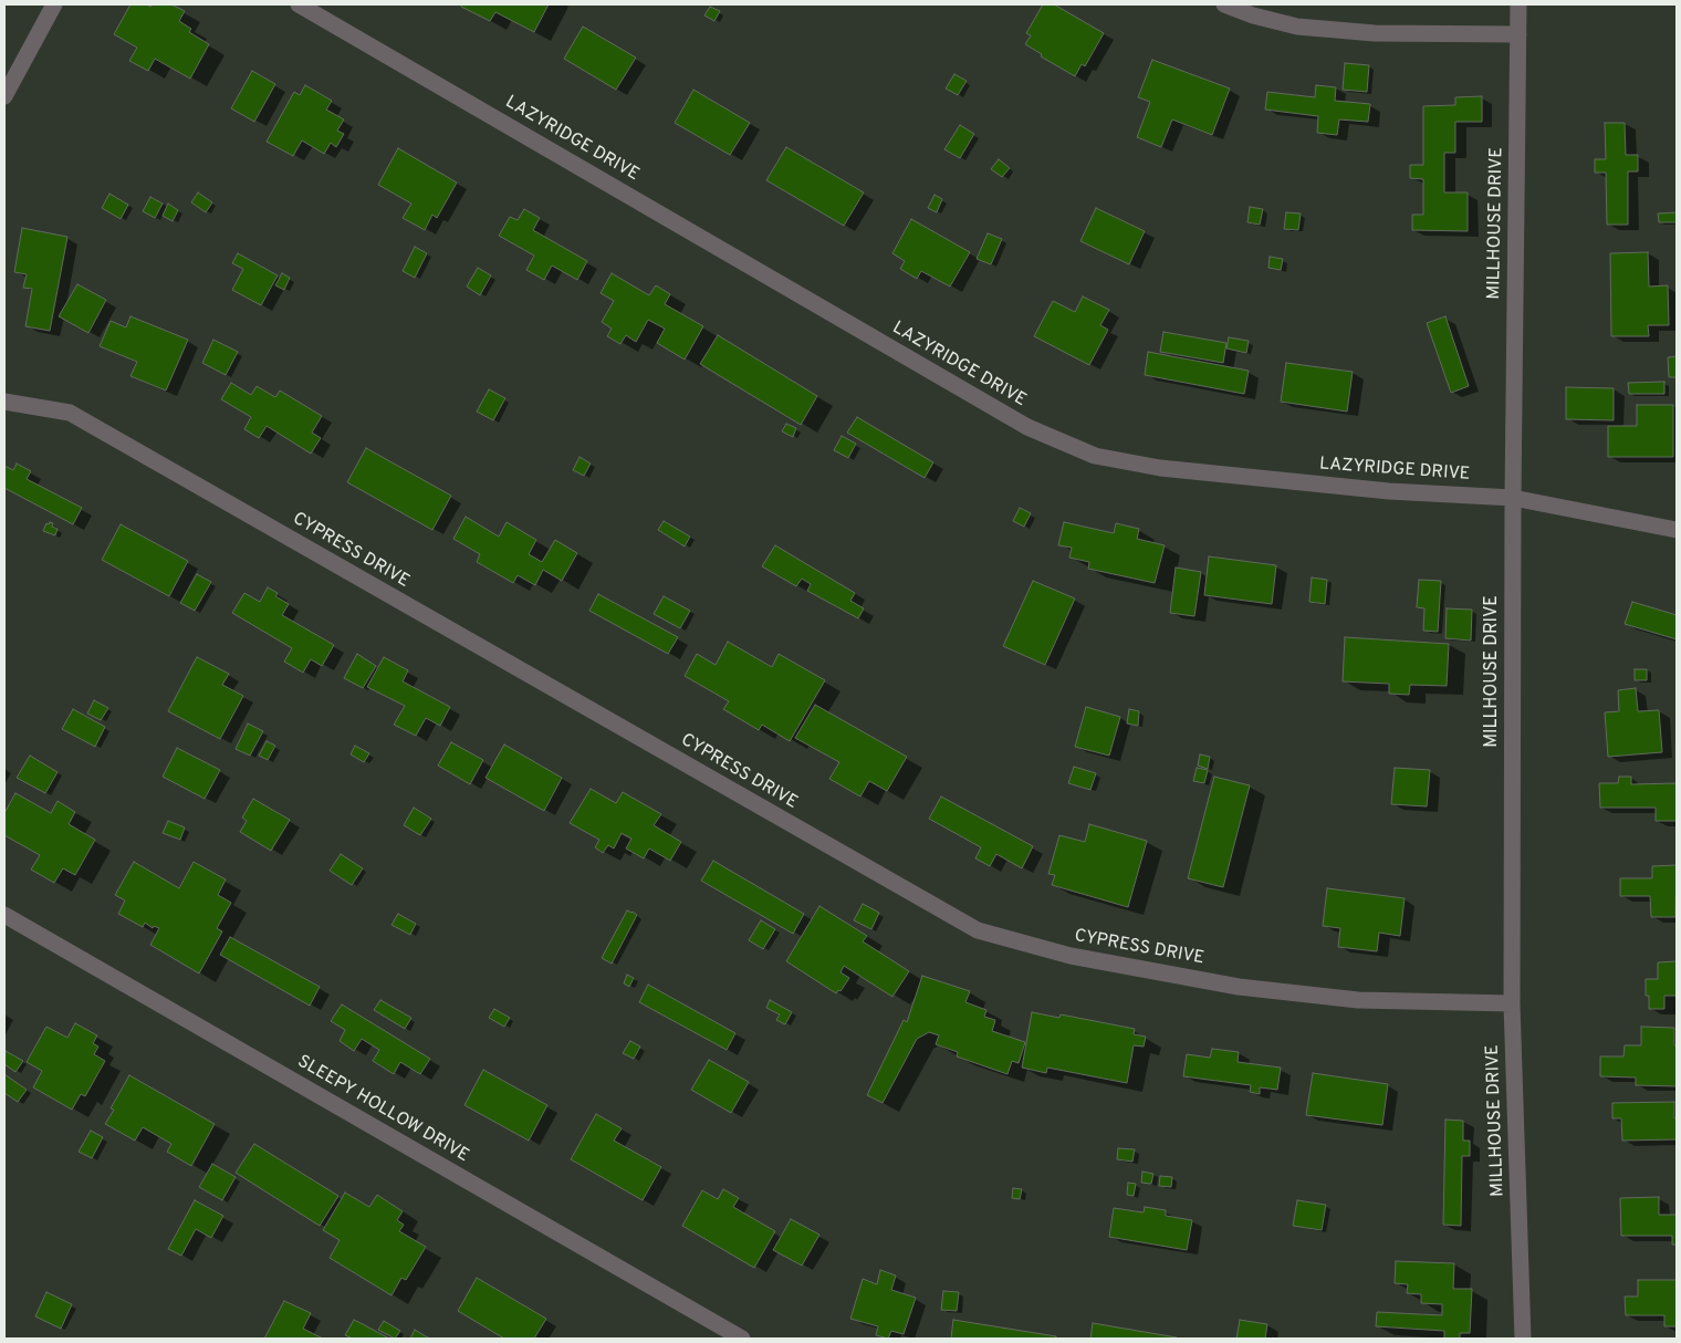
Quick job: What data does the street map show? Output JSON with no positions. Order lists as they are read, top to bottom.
{
  "streets": {
    "street": [
      "LAZYRIDGE DRIVE",
      "MILLHOUSE DRIVE",
      "CYPRESS DRIVE",
      "SLEEPY HOLLOW DRIVE"
    ]
  },
  "crossings": [
    ["LAZYRIDGE DRIVE", "MILLHOUSE DRIVE"],
    ["MILLHOUSE DRIVE", "CYPRESS DRIVE"]
  ]
}
